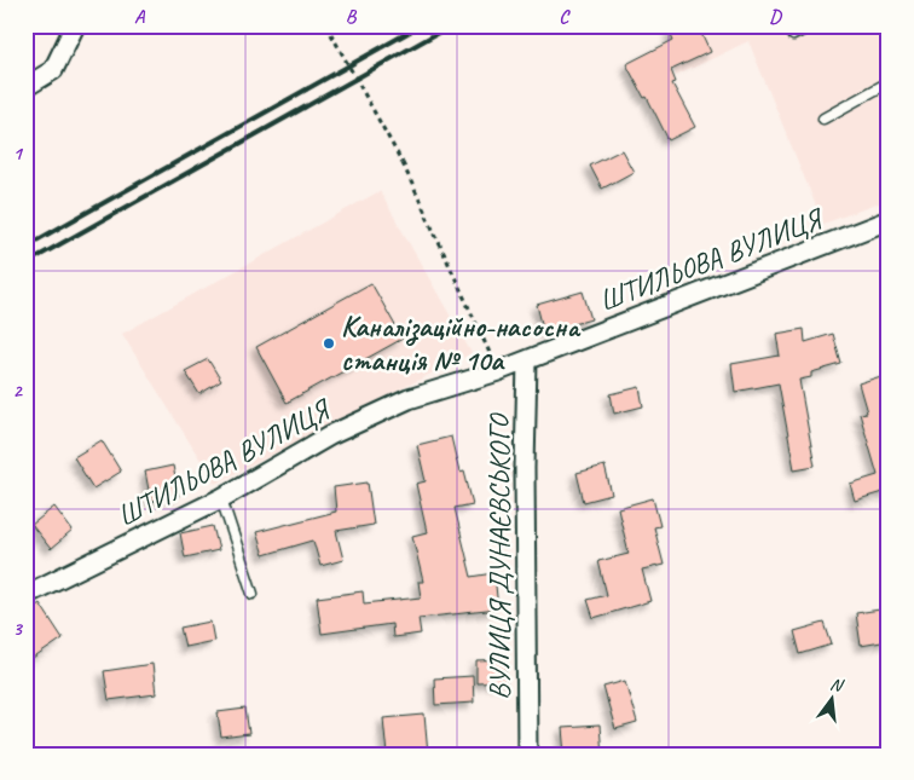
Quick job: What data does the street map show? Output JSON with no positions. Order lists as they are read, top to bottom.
{
  "streets": {
    "street": ["ШТИЛЬОВА ВУЛИЦЯ", "ВУЛИЦЯ ДУНАЄВСЬКОГО"]
  },
  "crossings": [
    ["ШТИЛЬОВА ВУЛИЦЯ", "ВУЛИЦЯ ДУНАЄВСЬКОГО"]
  ],
  "places": ["Каналізаційно-насосна станція № 10а"],
  "north": "top",
  "grid": {
    "columns": [
      "A",
      "B",
      "C",
      "D"
    ],
    "rows": ["1", "2", "3"]
  }
}
